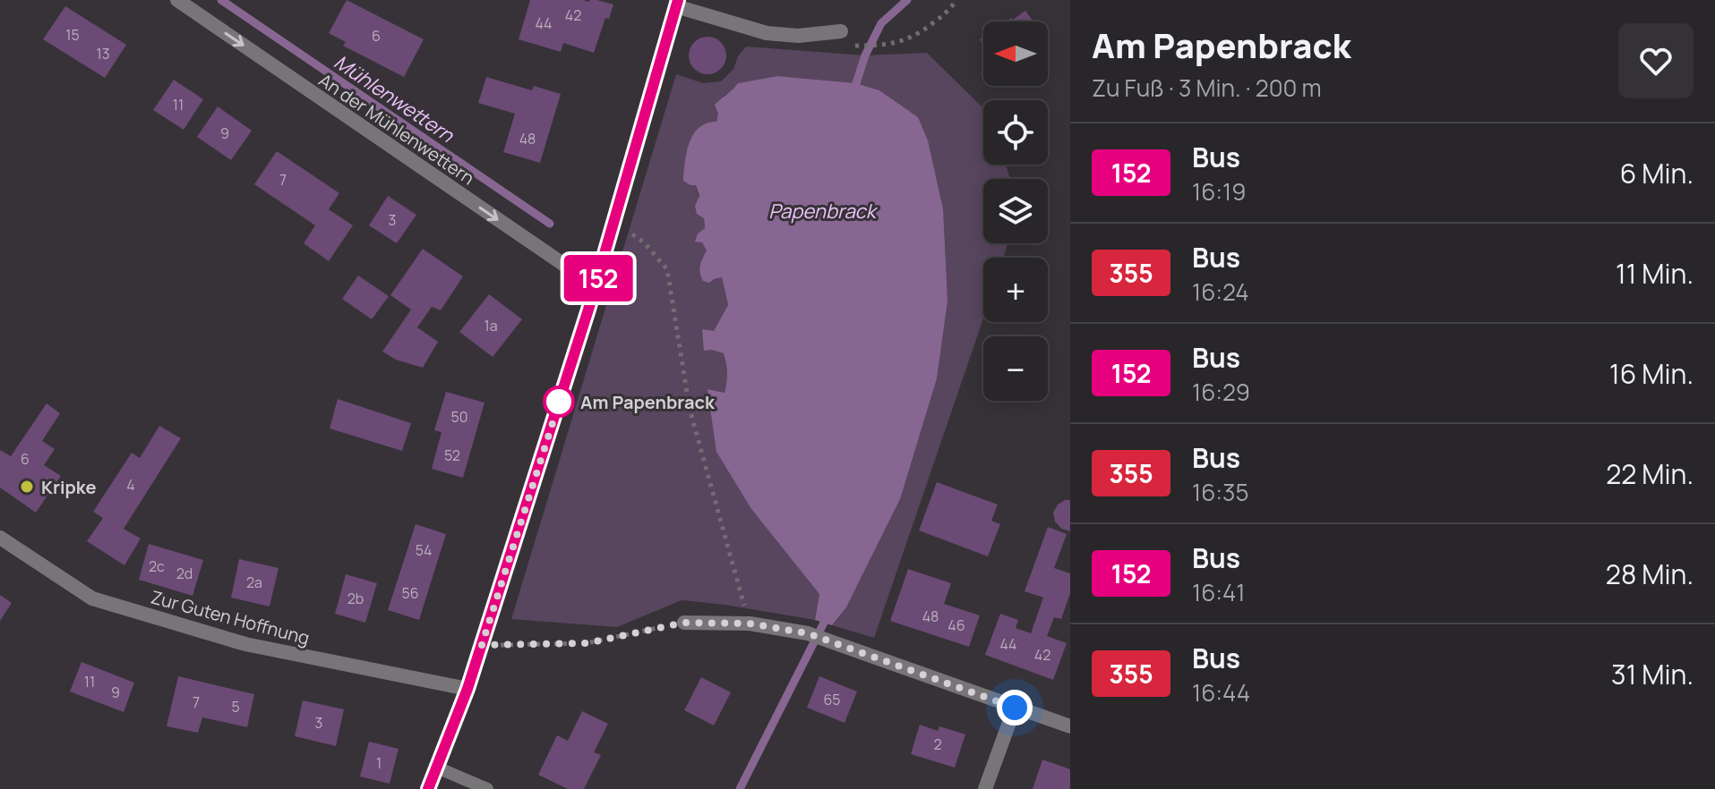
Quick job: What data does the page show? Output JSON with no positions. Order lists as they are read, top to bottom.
{
  "streets": {
    "street": ["An der Mühlenwettern", "Zur Guten Hoffnung"]
  },
  "one_way": ["An der Mühlenwettern"],
  "water": ["Mühlenwettern", "Papenbrack"],
  "places": ["Am Papenbrack", "Kripke"],
  "lines": ["bus line 152"],
  "house_numbers": [
    "42",
    "44",
    "15",
    "6",
    "13",
    "11",
    "9",
    "48",
    "7",
    "3",
    "1a",
    "50",
    "52",
    "6",
    "4",
    "54",
    "2c",
    "2d",
    "2a",
    "56",
    "2b",
    "48",
    "46",
    "44",
    "42",
    "11",
    "9",
    "65",
    "7",
    "5",
    "3",
    "2",
    "1"
  ],
  "north": "left",
  "page": {
    "on_map": "152",
    "heading": ["Am Papenbrack", "Zu Fuß · 3 Min. · 200 m"],
    "map_buttons": ["+", "−"],
    "list": [
      {
        "mark": "152",
        "name": "Bus",
        "note": "16:19",
        "value": "6 Min."
      },
      {
        "mark": "355",
        "name": "Bus",
        "note": "16:24",
        "value": "11 Min."
      },
      {
        "mark": "152",
        "name": "Bus",
        "note": "16:29",
        "value": "16 Min."
      },
      {
        "mark": "355",
        "name": "Bus",
        "note": "16:35",
        "value": "22 Min."
      },
      {
        "mark": "152",
        "name": "Bus",
        "note": "16:41",
        "value": "28 Min."
      },
      {
        "mark": "355",
        "name": "Bus",
        "note": "16:44",
        "value": "31 Min."
      }
    ]
  }
}
